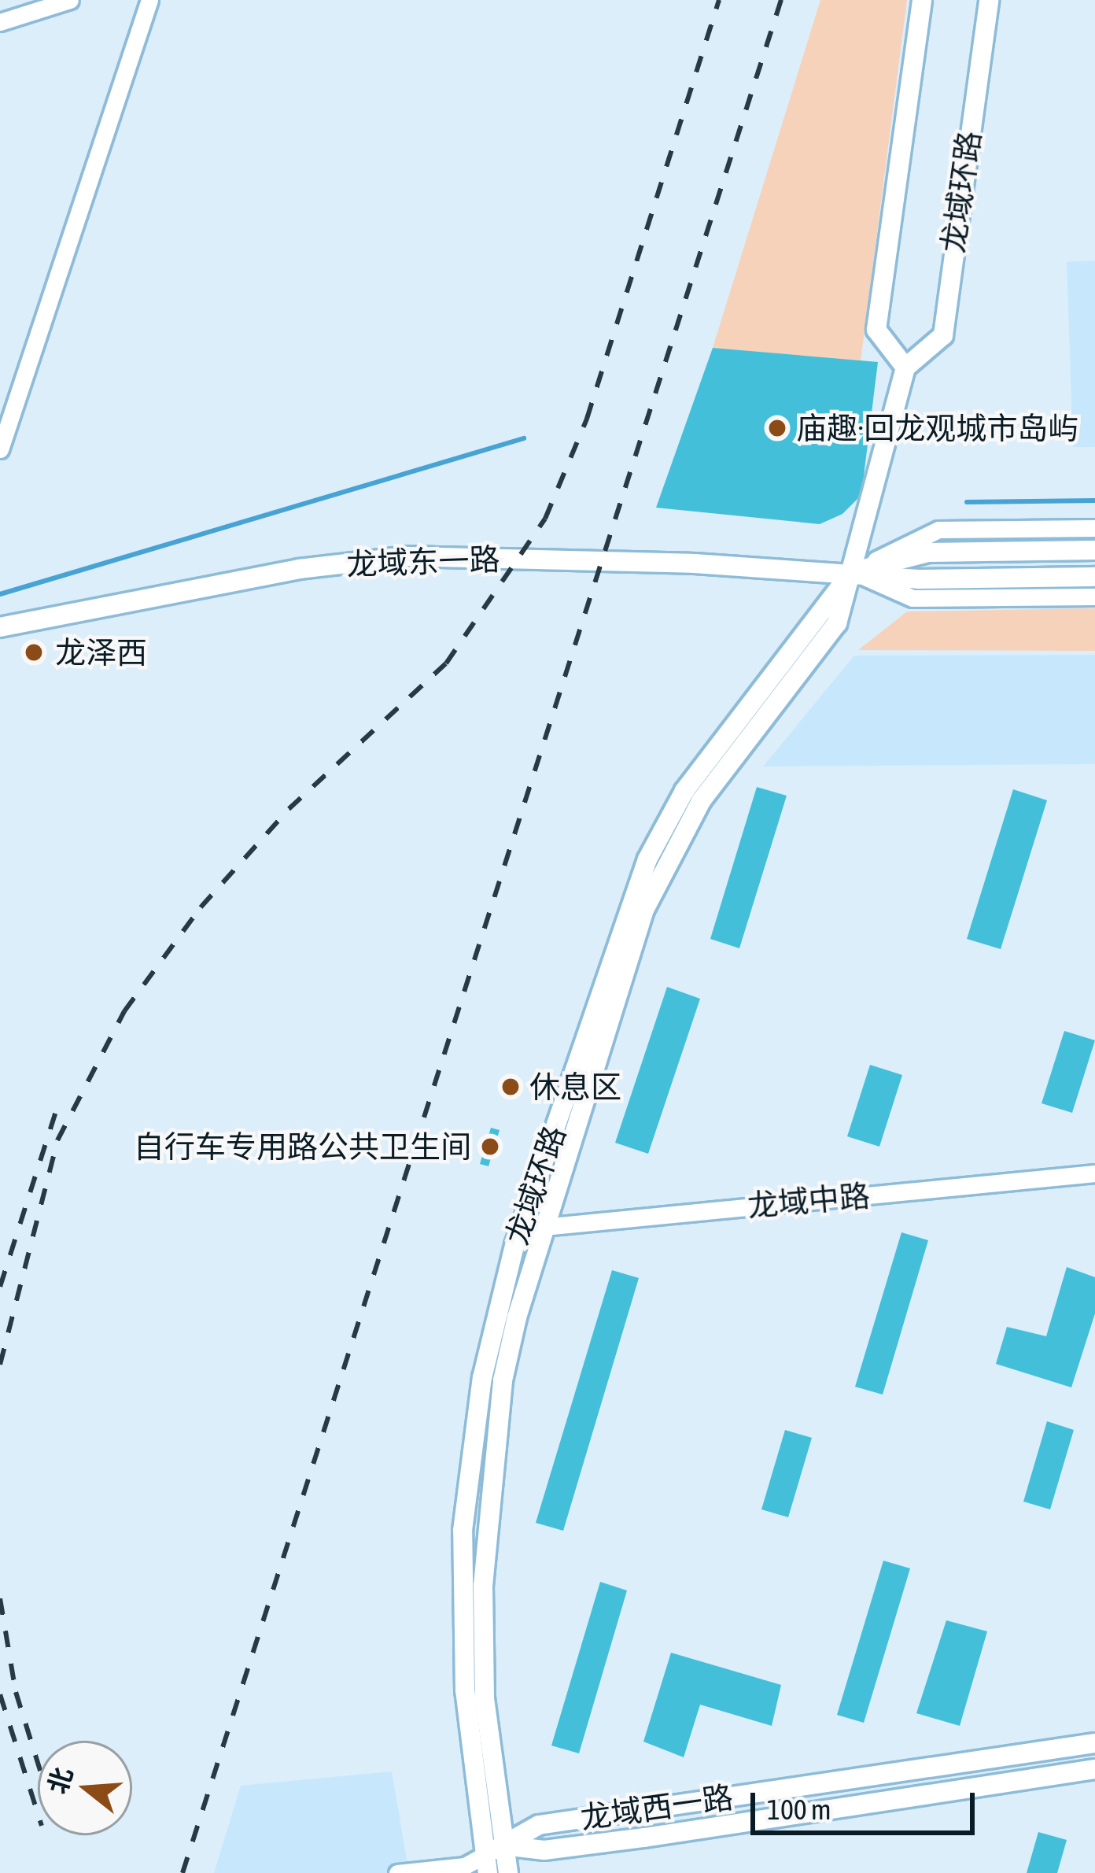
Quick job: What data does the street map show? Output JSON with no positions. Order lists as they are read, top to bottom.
{
  "streets": {
    "main road": ["龙域环路", "龙域东一路", "龙域西一路"],
    "street": ["龙域中路"]
  },
  "crossings": [
    ["龙域环路", "龙域东一路"],
    ["龙域环路", "龙域中路"],
    ["龙域环路", "龙域西一路"]
  ],
  "places": [
    "庙趣·回龙观城市岛屿",
    "龙泽西",
    "休息区",
    "自行车专用路公共卫生间"
  ],
  "scale_bar": "100 m",
  "north": "left"
}
